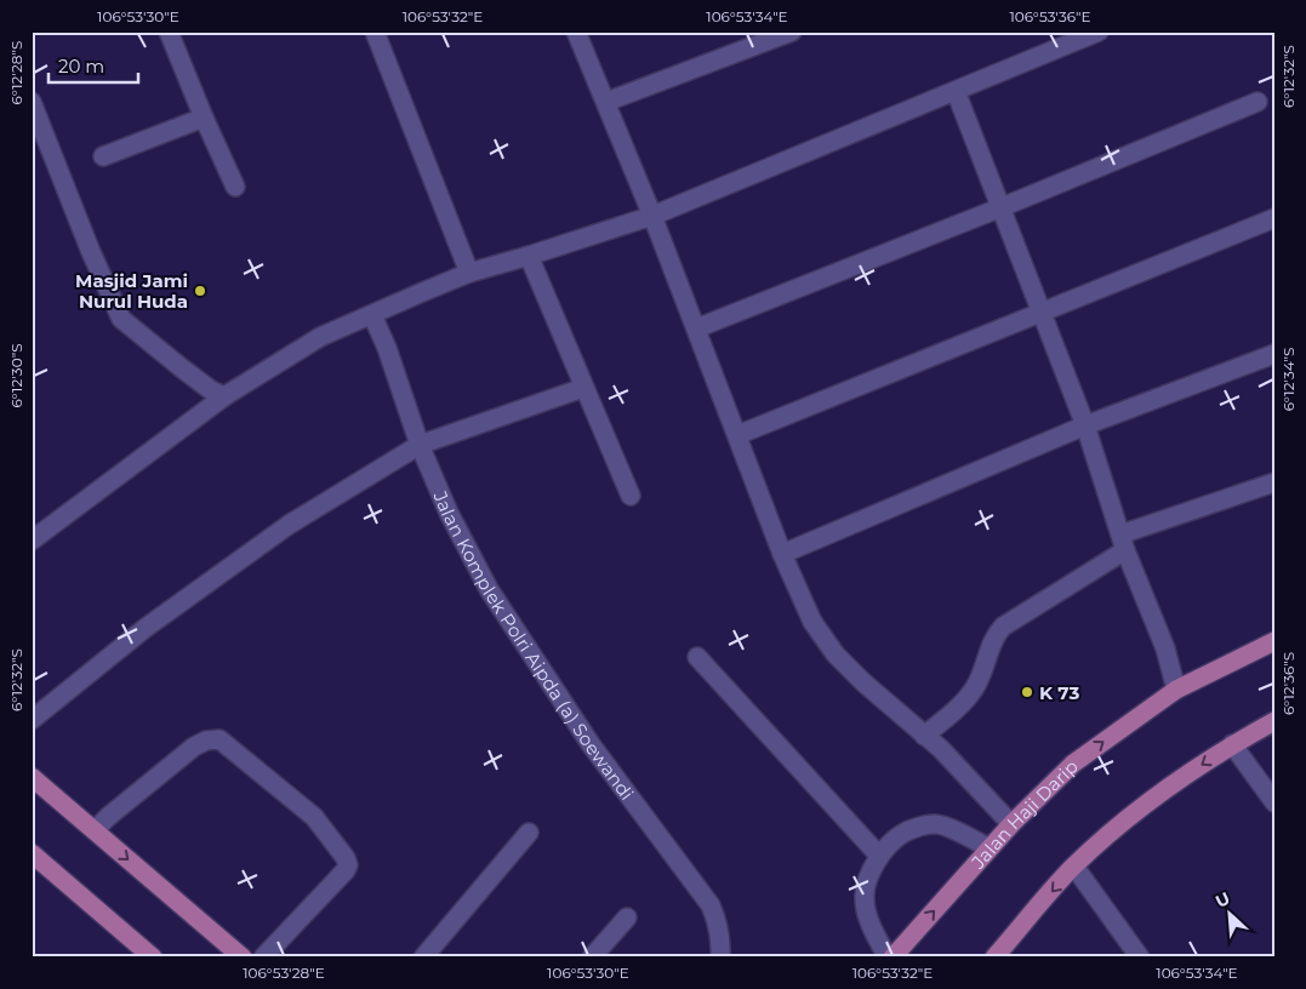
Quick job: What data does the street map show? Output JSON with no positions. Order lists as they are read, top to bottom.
{
  "streets": {
    "main road": ["Jalan Haji Darip"],
    "street": ["Jalan Komplek Polri Aipda (a) Soewandi"]
  },
  "places": ["Masjid Jami Nurul Huda", "K 73"],
  "scale_bar": "20 m",
  "north": "top left",
  "coordinates": [
    "106°53'30\"E",
    "106°53'32\"E",
    "106°53'34\"E",
    "106°53'36\"E",
    "6°12'28\"S",
    "6°12'32\"S",
    "6°12'30\"S",
    "6°12'34\"S",
    "6°12'36\"S",
    "106°53'28\"E"
  ]
}
